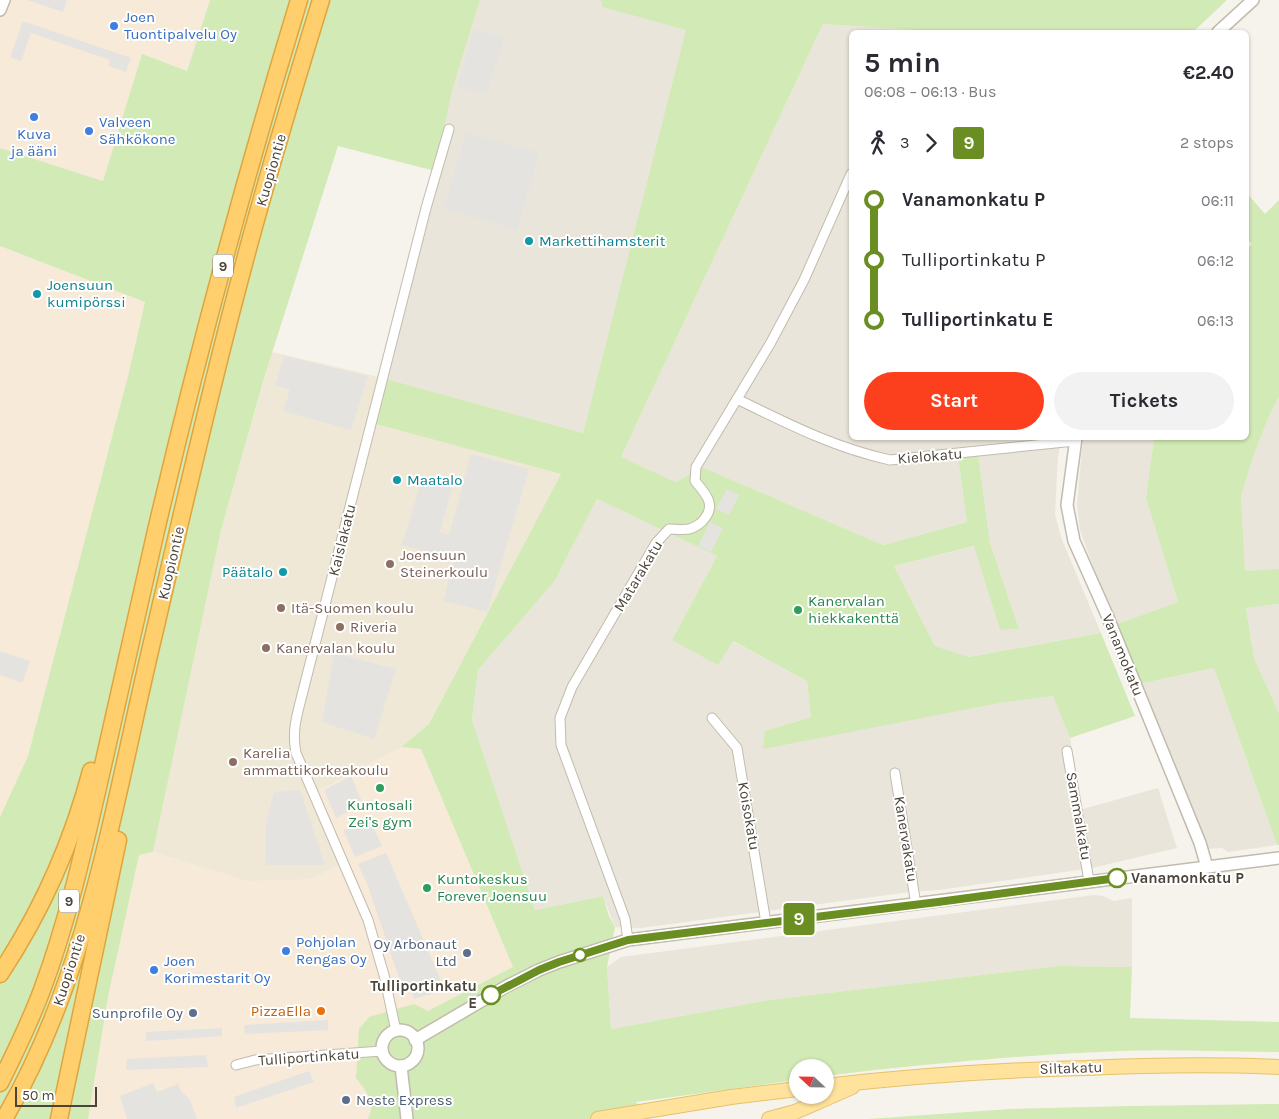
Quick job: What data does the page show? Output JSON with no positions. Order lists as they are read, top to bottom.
{
  "streets": {
    "highway": ["Kuopiontie", "9"],
    "main road": ["Siltakatu"],
    "street": [
      "Kielokatu",
      "Kaislakatu",
      "Matarakatu",
      "Vanamokatu",
      "Koisokatu",
      "Sammalkatu",
      "Kanervakatu",
      "Tulliportinkatu"
    ]
  },
  "crossings": [
    ["Kielokatu", "Matarakatu"],
    ["Kielokatu", "Vanamokatu"],
    ["Kaislakatu", "Tulliportinkatu"]
  ],
  "places": [
    "Joen Tuontipalvelu Oy",
    "Kuva ja ääni",
    "Valveen Sähkökone",
    "Markettihamsterit",
    "Joensuun kumipörssi",
    "Maatalo",
    "Joensuun Steinerkoulu",
    "Päätalo",
    "Itä-Suomen koulu",
    "Kanervalan hiekkakenttä",
    "Riveria",
    "Kanervalan koulu",
    "Karelia ammattikorkeakoulu",
    "Kuntosali Zei's gym",
    "Vanamonkatu P",
    "Kuntokeskus Forever Joensuu",
    "Pohjolan Rengas Oy",
    "Oy Arbonaut Ltd",
    "Joen Korimestarit Oy",
    "Tulliportinkatu E",
    "PizzaElla",
    "Sunprofile Oy",
    "Neste Express"
  ],
  "lines": ["bus line 9"],
  "scale_bar": "50 m",
  "north": "left",
  "page": {
    "on_map": "9",
    "heading": ["5 min", "06:08 – 06:13 · Bus", "€2.40"],
    "legs": ["3", "9", "2 stops"],
    "list": [
      {
        "name": "Vanamonkatu P",
        "value": "06:11"
      },
      {
        "name": "Tulliportinkatu P",
        "value": "06:12"
      },
      {
        "name": "Tulliportinkatu E",
        "value": "06:13"
      }
    ],
    "buttons": ["Start", "Tickets"],
    "scale": "50 m"
  }
}
